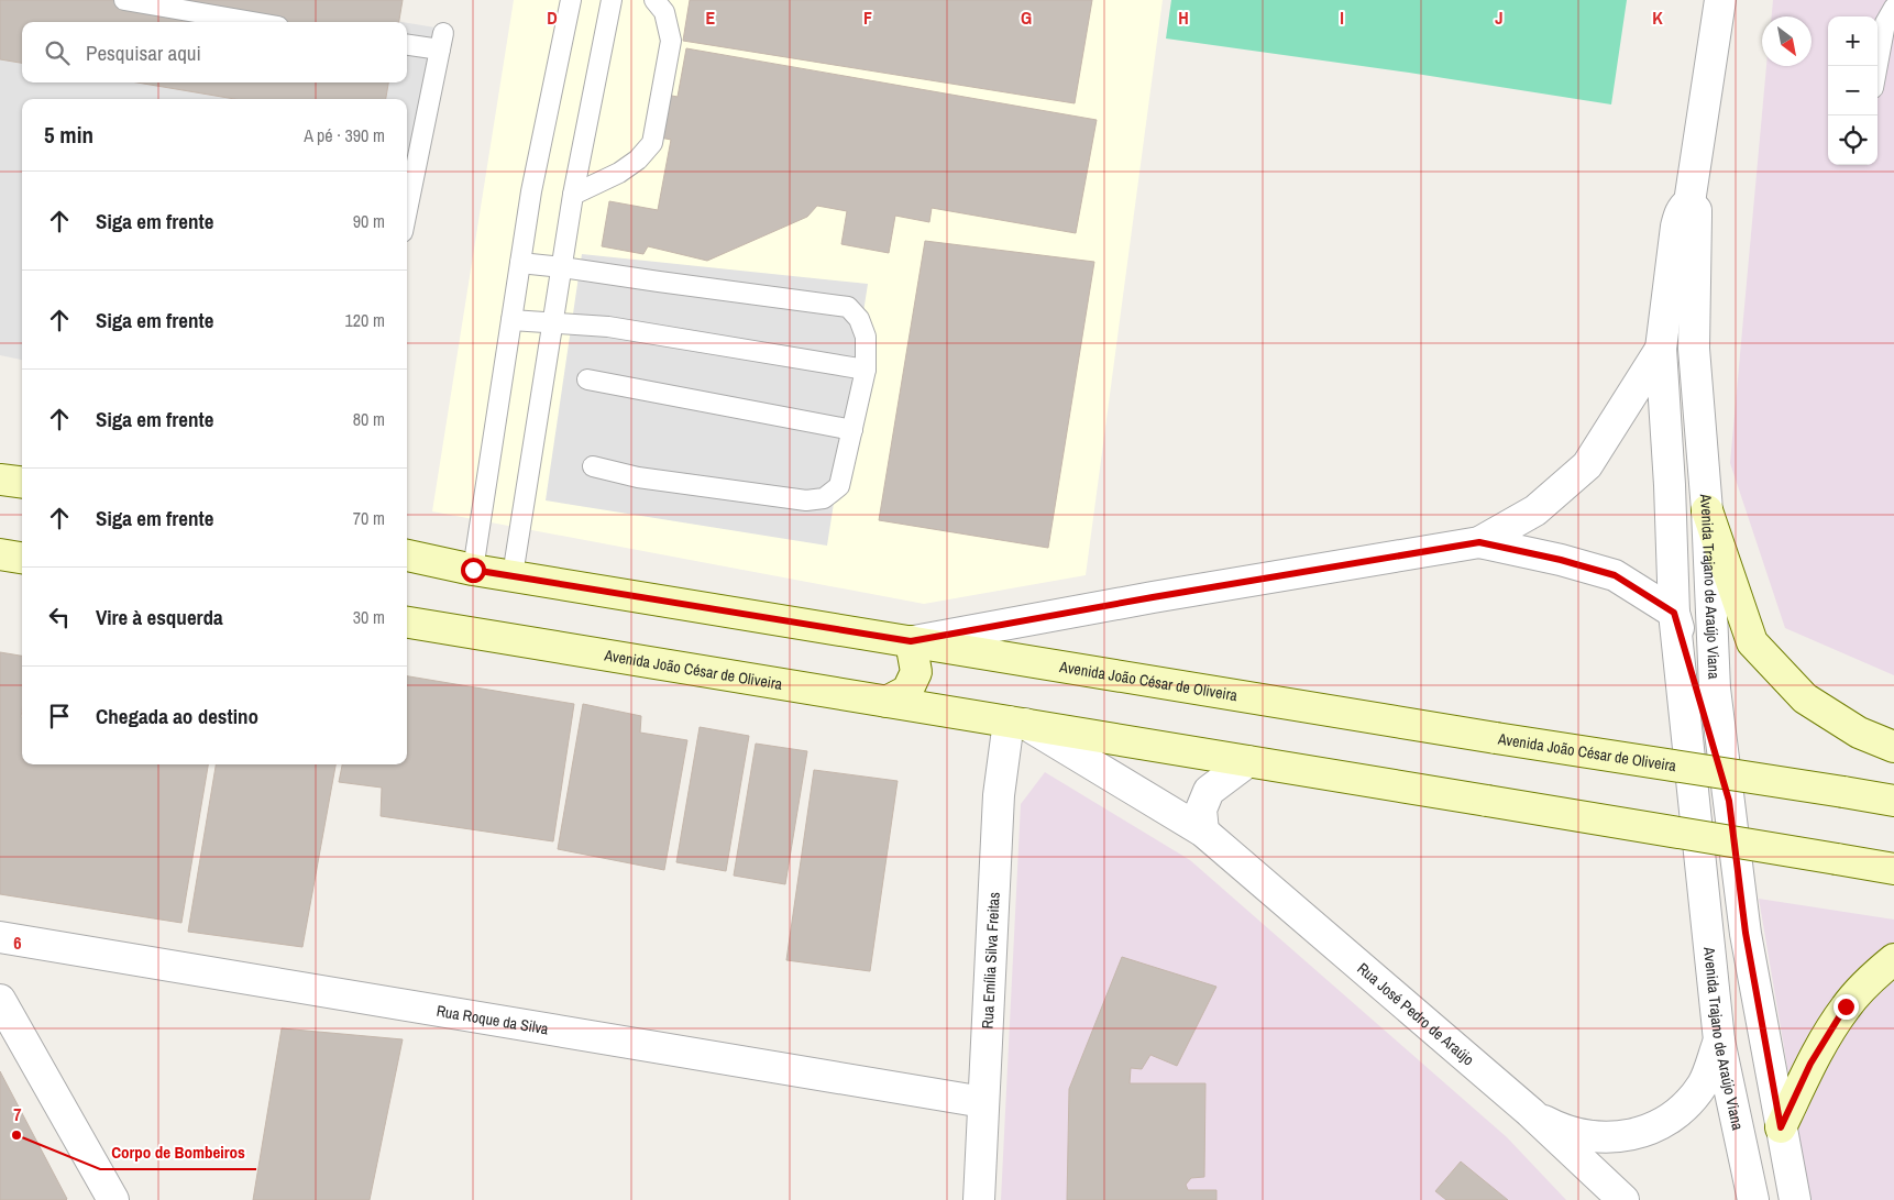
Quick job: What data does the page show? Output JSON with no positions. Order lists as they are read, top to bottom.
{
  "streets": {
    "main road": ["Avenida João César de Oliveira"],
    "street": [
      "Avenida Trajano de Araújo Viana",
      "Rua Emília Silva Freitas",
      "Rua José Pedro de Araújo",
      "Rua Roque da Silva"
    ]
  },
  "crossings": [
    ["Avenida Trajano de Araújo Viana", "Avenida João César de Oliveira"],
    ["Avenida João César de Oliveira", "Rua Emília Silva Freitas"],
    ["Avenida João César de Oliveira", "Rua José Pedro de Araújo"],
    ["Rua Emília Silva Freitas", "Rua José Pedro de Araújo"],
    ["Rua Emília Silva Freitas", "Rua Roque da Silva"]
  ],
  "places": ["Corpo de Bombeiros"],
  "north": "bottom right",
  "page": {
    "map_buttons": ["+", "−"],
    "search": "Pesquisar aqui",
    "heading": ["5 min", "A pé · 390 m"],
    "list": [
      ["Siga em frente", "90 m"],
      ["Siga em frente", "120 m"],
      ["Siga em frente", "80 m"],
      ["Siga em frente", "70 m"],
      ["Vire à esquerda", "30 m"],
      "Chegada ao destino"
    ]
  },
  "grid": {
    "columns": [
      "D",
      "E",
      "F",
      "G",
      "H",
      "I",
      "J",
      "K"
    ],
    "rows": ["6", "7"]
  }
}
